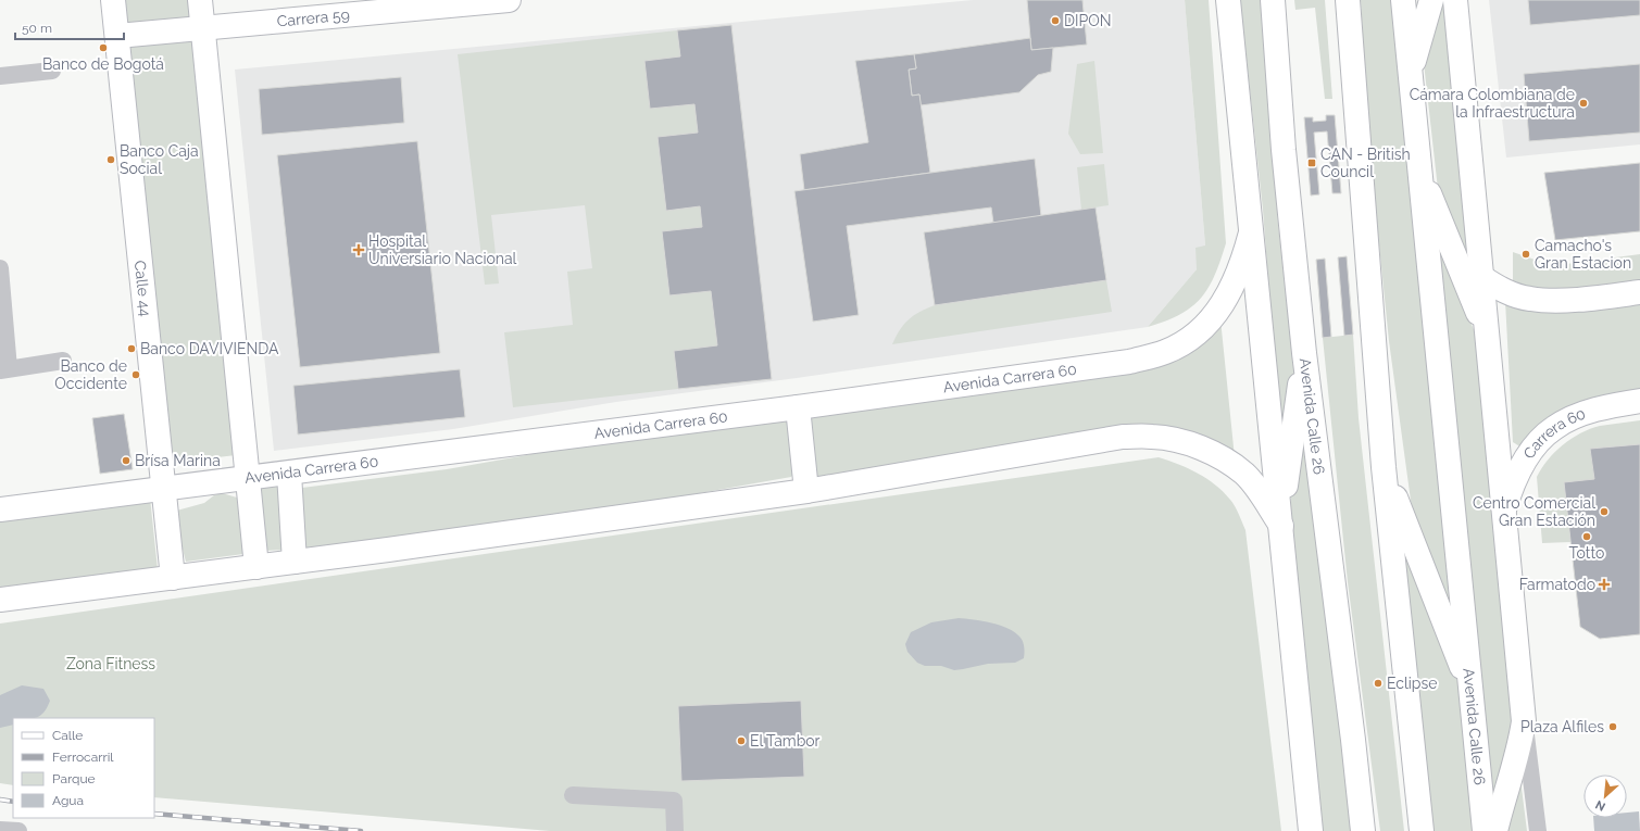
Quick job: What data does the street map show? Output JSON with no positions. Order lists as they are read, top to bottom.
{
  "streets": {
    "main road": [
      "Carrera 59",
      "Calle 44",
      "Avenida Carrera 60",
      "Avenida Calle 26",
      "Carrera 60"
    ]
  },
  "crossings": [
    ["Carrera 59", "Calle 44"],
    ["Calle 44", "Avenida Carrera 60"]
  ],
  "parks": ["Zona Fitness"],
  "places": {
    "other": [
      "DIPON",
      "Banco de Bogotá",
      "Cámara Colombiana de la Infraestructura",
      "Banco Caja Social",
      "Camacho's Gran Estacion",
      "Banco DAVIVIENDA",
      "Banco de Occidente",
      "Brísa Marina",
      "Centro Comercial Gran Estación",
      "Totto",
      "Eclipse",
      "Plaza Alfiles",
      "El Tambor"
    ],
    "transit": ["CAN - British Council"],
    "health": ["Hospital Universiario Nacional", "Farmatodo"]
  },
  "legend": [
    "Calle",
    "Ferrocarril",
    "Parque",
    "Agua"
  ],
  "scale_bar": "50 m",
  "north": "bottom left"
}
